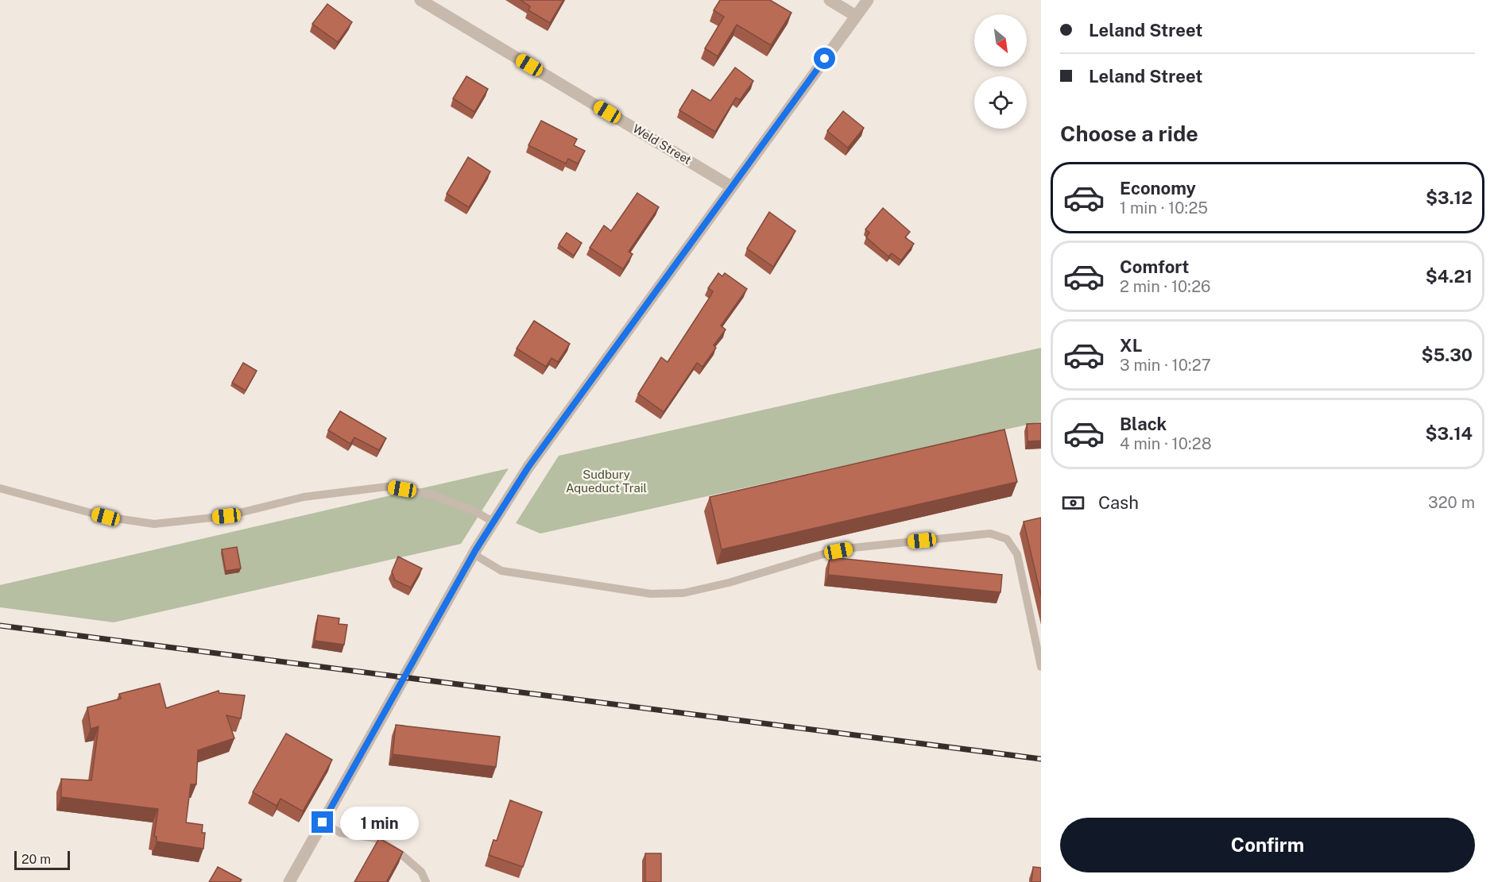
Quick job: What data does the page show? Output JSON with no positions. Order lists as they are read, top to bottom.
{
  "streets": {
    "street": ["Weld Street"]
  },
  "parks": ["Sudbury Aqueduct Trail"],
  "scale_bar": "20 m",
  "north": "bottom right",
  "page": {
    "banner": ["Leland Street", "Leland Street"],
    "heading": "Choose a ride",
    "list": [
      {
        "name": "Economy",
        "note": "1 min · 10:25",
        "value": "$3.12"
      },
      {
        "name": "Comfort",
        "note": "2 min · 10:26",
        "value": "$4.21"
      },
      {
        "name": "XL",
        "note": "3 min · 10:27",
        "value": "$5.30"
      },
      {
        "name": "Black",
        "note": "4 min · 10:28",
        "value": "$3.14"
      }
    ],
    "pay": ["Cash", "320 m"],
    "bubble": "1 min",
    "buttons": "Confirm",
    "scale": "20 m"
  }
}
